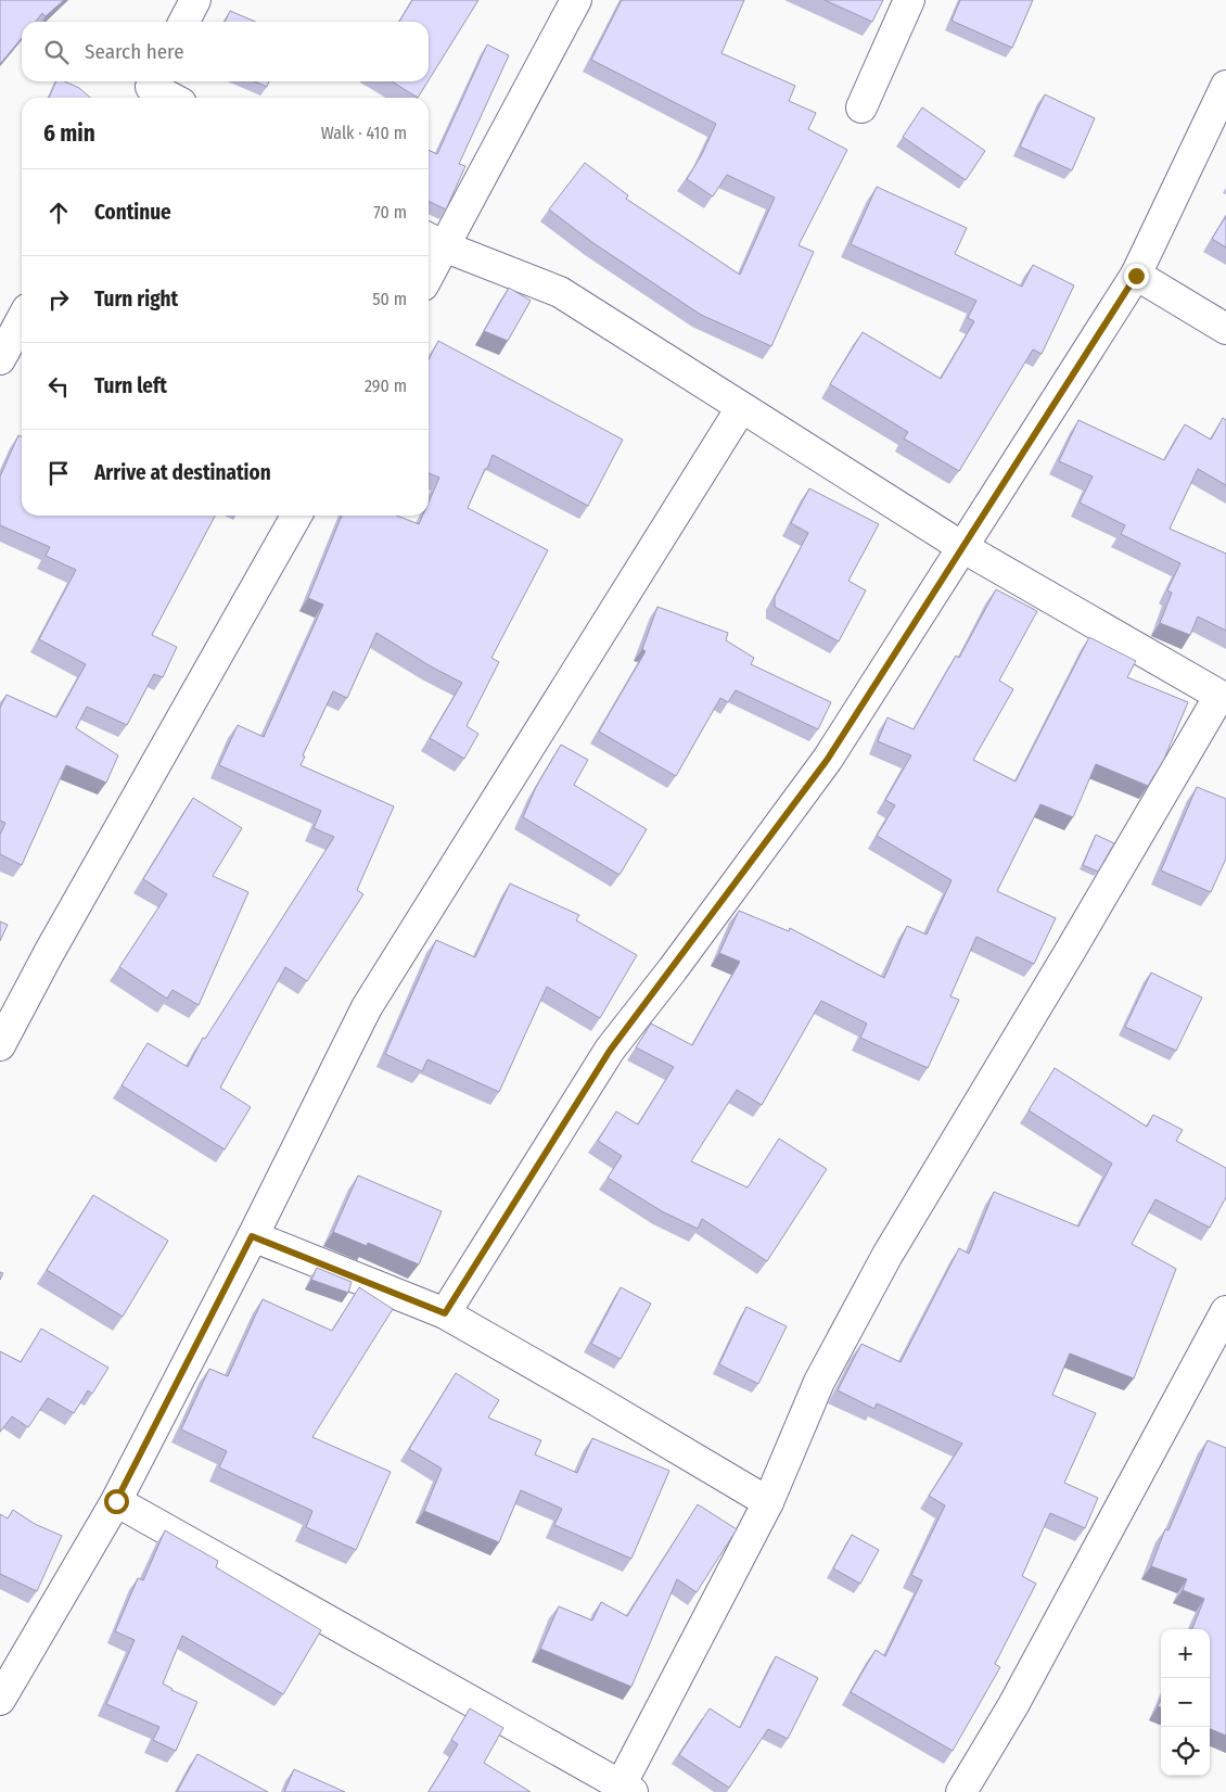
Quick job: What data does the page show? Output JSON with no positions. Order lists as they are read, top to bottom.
{
  "page": {
    "search": "Search here",
    "heading": ["6 min", "Walk · 410 m"],
    "list": [
      ["Continue", "70 m"],
      ["Turn right", "50 m"],
      ["Turn left", "290 m"],
      "Arrive at destination"
    ],
    "map_buttons": ["+", "−"]
  }
}
